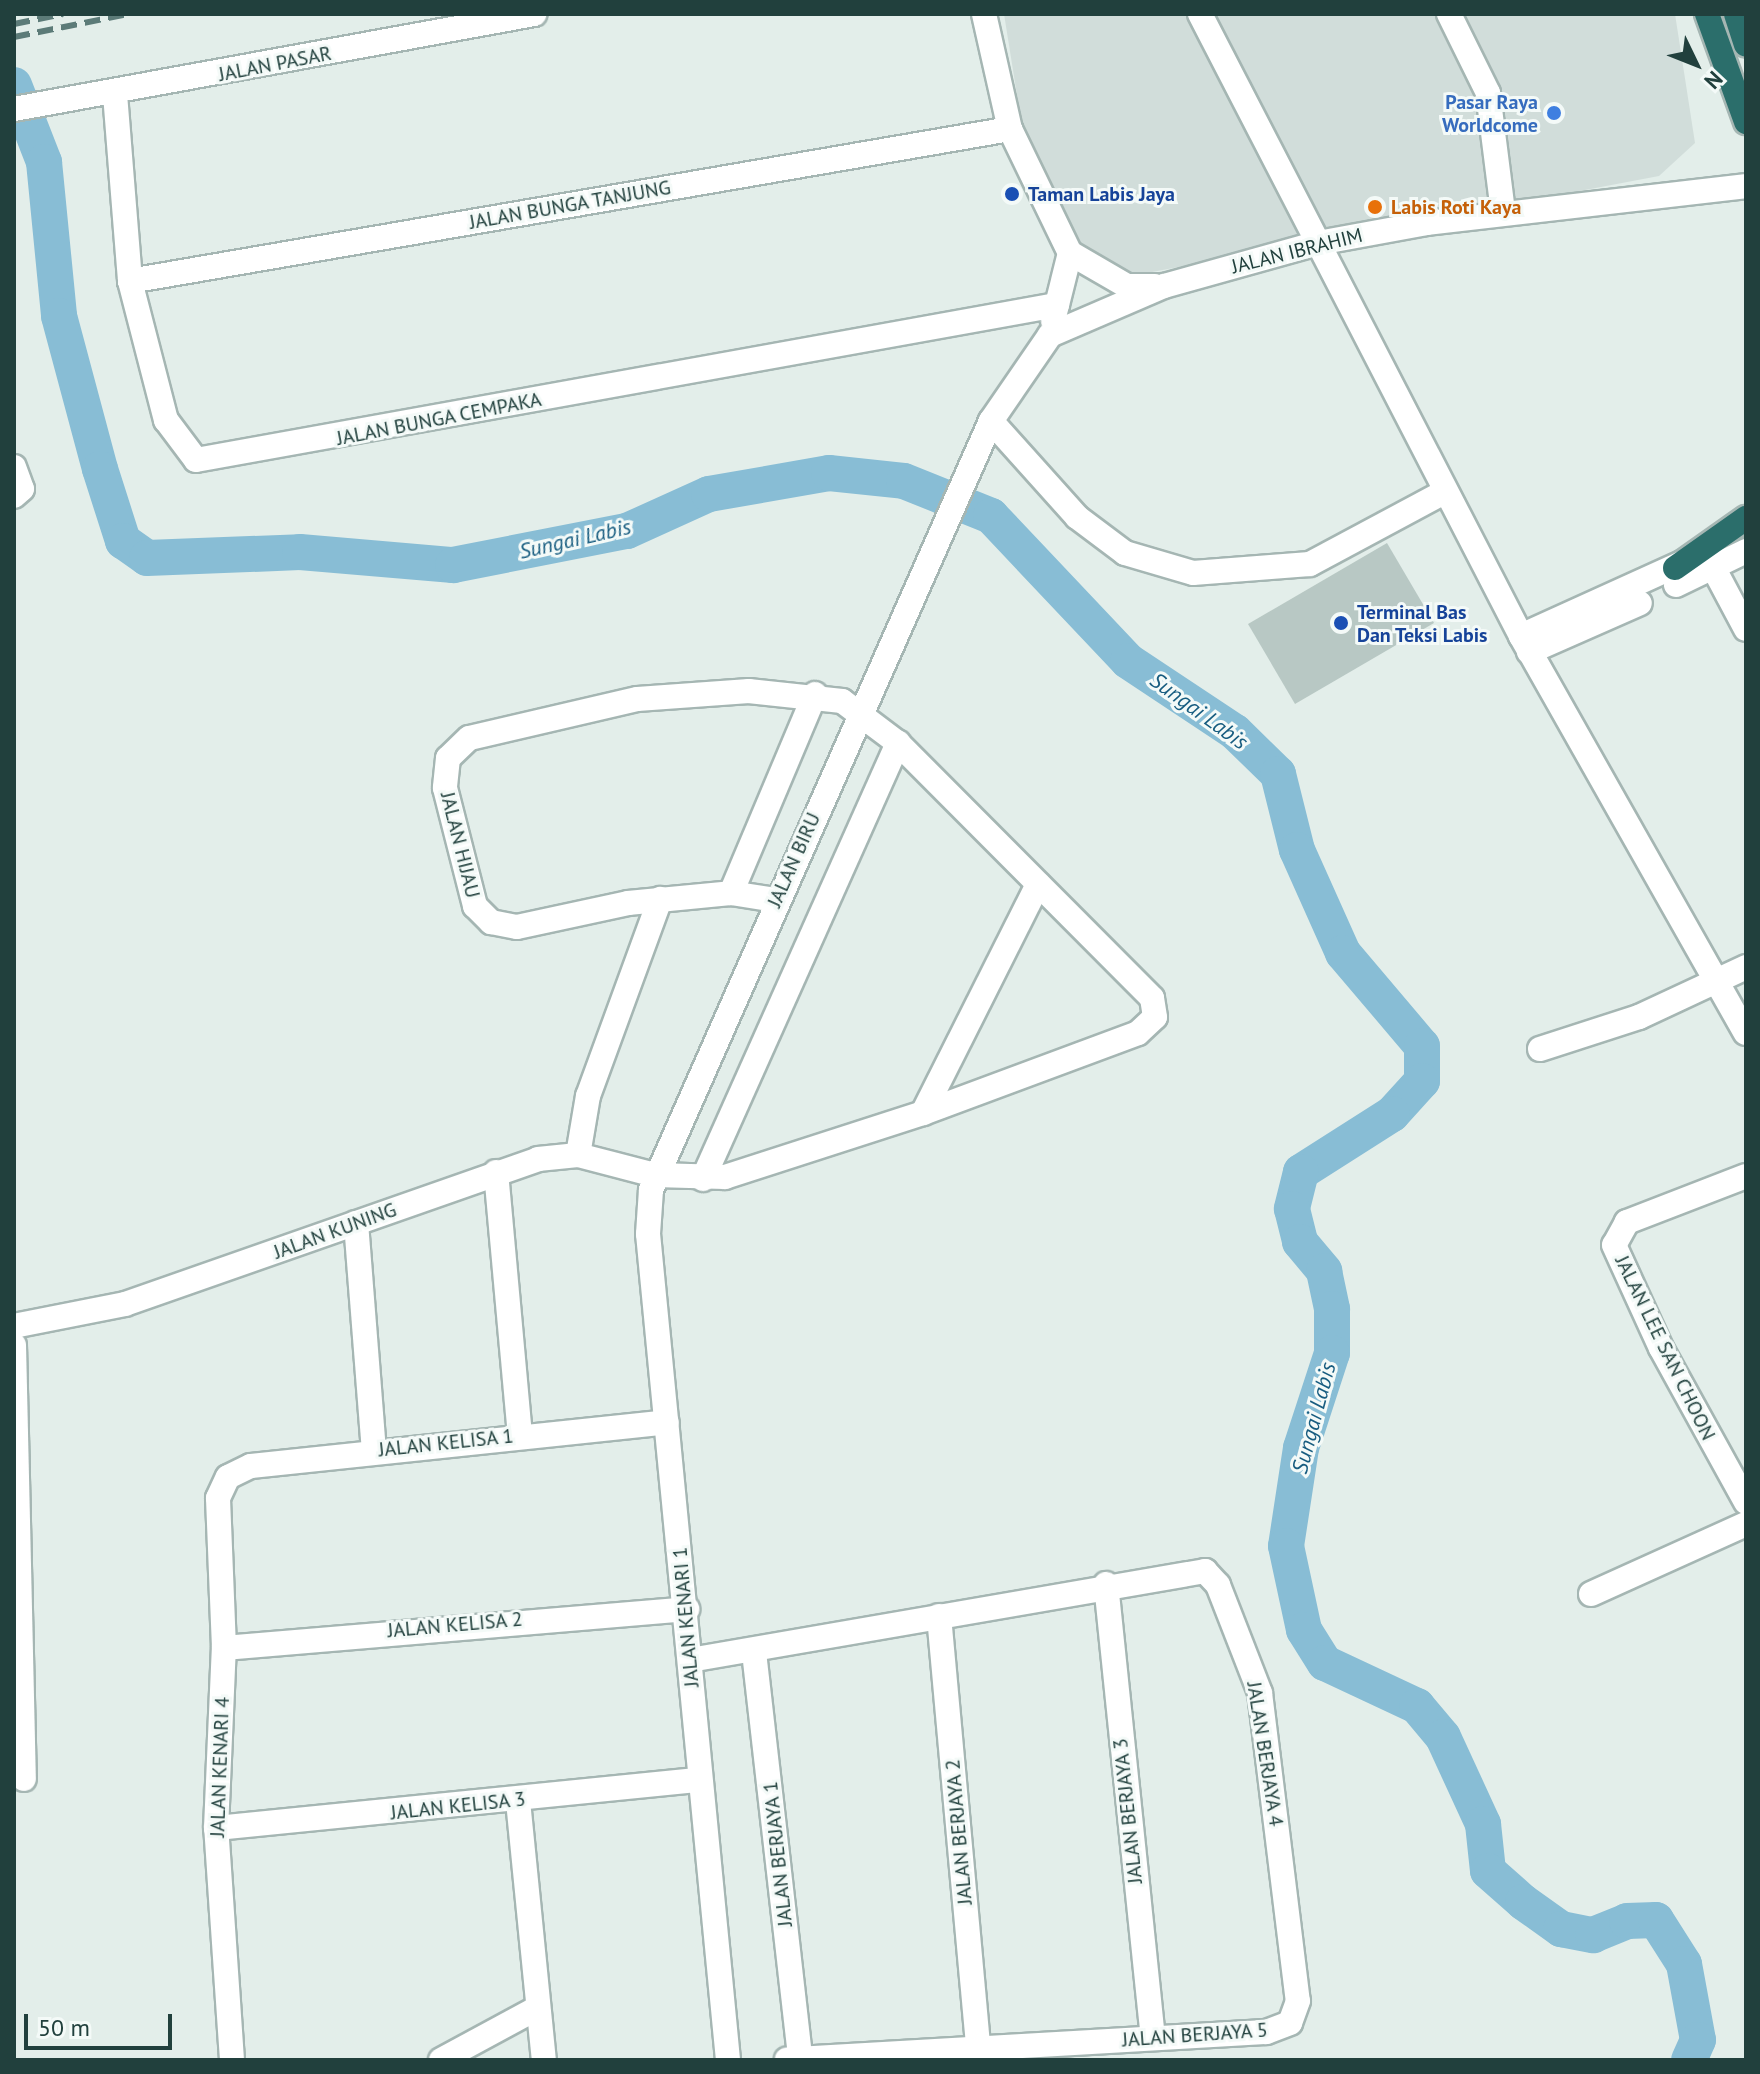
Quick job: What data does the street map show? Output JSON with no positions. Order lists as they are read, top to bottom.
{
  "streets": {
    "street": [
      "JALAN PASAR",
      "JALAN BUNGA TANJUNG",
      "JALAN IBRAHIM",
      "JALAN BUNGA CEMPAKA",
      "JALAN HIJAU",
      "JALAN BIRU",
      "JALAN KUNING",
      "JALAN LEE SAN CHOON",
      "JALAN KELISA 1",
      "JALAN KENARI 1",
      "JALAN KELISA 2",
      "JALAN BERJAYA 4",
      "JALAN KENARI 4",
      "JALAN KELISA 3",
      "JALAN BERJAYA 3",
      "JALAN BERJAYA 2",
      "JALAN BERJAYA 1",
      "JALAN BERJAYA 5"
    ]
  },
  "crossings": [
    ["JALAN PASAR", "JALAN BUNGA CEMPAKA"],
    ["JALAN BUNGA TANJUNG", "JALAN BUNGA CEMPAKA"],
    ["JALAN HIJAU", "JALAN BIRU"],
    ["JALAN BIRU", "JALAN KUNING"],
    ["JALAN BIRU", "JALAN KENARI 1"],
    ["JALAN KUNING", "JALAN KENARI 1"],
    ["JALAN KELISA 1", "JALAN KENARI 1"],
    ["JALAN KELISA 1", "JALAN KENARI 4"],
    ["JALAN KENARI 1", "JALAN KELISA 2"],
    ["JALAN KENARI 1", "JALAN KELISA 3"],
    ["JALAN KELISA 2", "JALAN KENARI 4"],
    ["JALAN BERJAYA 4", "JALAN BERJAYA 3"],
    ["JALAN BERJAYA 4", "JALAN BERJAYA 5"],
    ["JALAN KENARI 4", "JALAN KELISA 3"],
    ["JALAN BERJAYA 3", "JALAN BERJAYA 5"],
    ["JALAN BERJAYA 2", "JALAN BERJAYA 5"],
    ["JALAN BERJAYA 1", "JALAN BERJAYA 5"]
  ],
  "water": ["Sungai Labis"],
  "places": [
    "Pasar Raya Worldcome",
    "Taman Labis Jaya",
    "Labis Roti Kaya",
    "Terminal Bas Dan Teksi Labis"
  ],
  "scale_bar": "50 m",
  "north": "bottom right"
}
